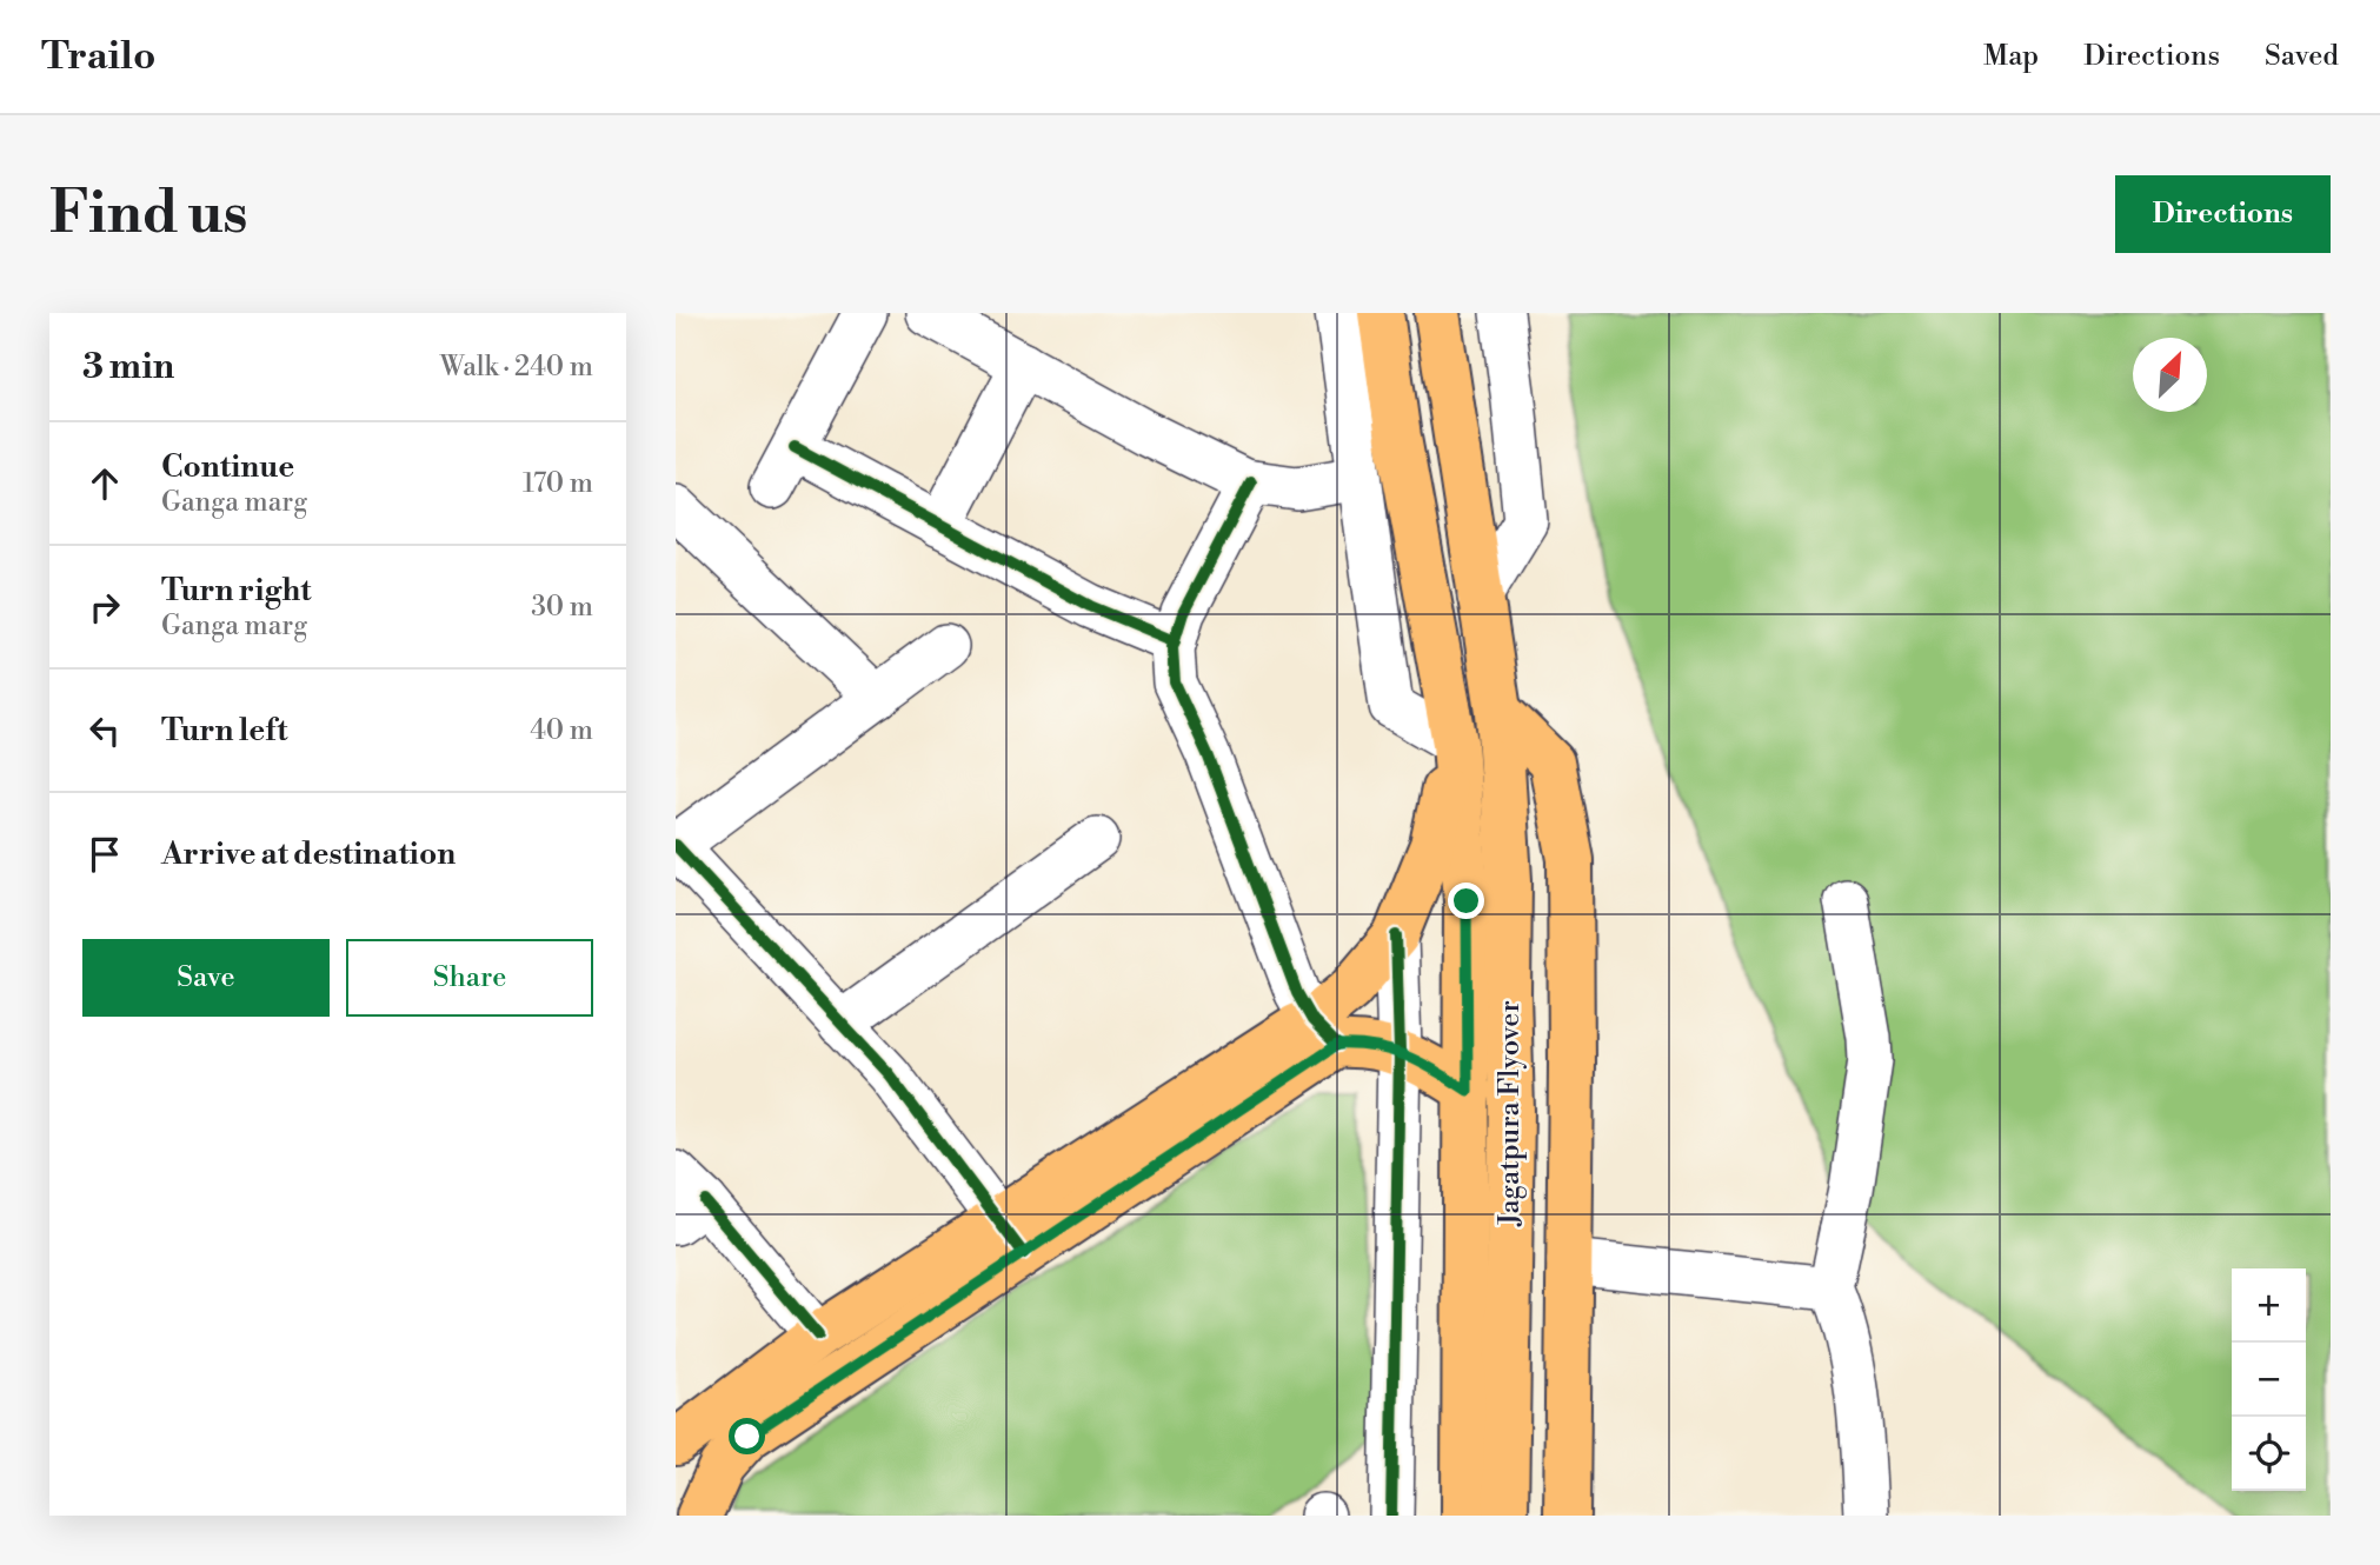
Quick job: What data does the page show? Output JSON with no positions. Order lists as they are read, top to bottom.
{
  "streets": {
    "main road": ["Jagatpura Flyover"]
  },
  "north": "top right",
  "page": {
    "header": "Trailo",
    "nav": ["Map", "Directions", "Saved"],
    "buttons": [
      "Directions",
      ["Save", "Share"]
    ],
    "title": "Find us",
    "heading": ["3 min", "Walk · 240 m"],
    "list": [
      ["Continue", "Ganga marg", "170 m"],
      ["Turn right", "Ganga marg", "30 m"],
      ["Turn left", "40 m"],
      "Arrive at destination"
    ],
    "map_buttons": ["+", "−"]
  }
}
